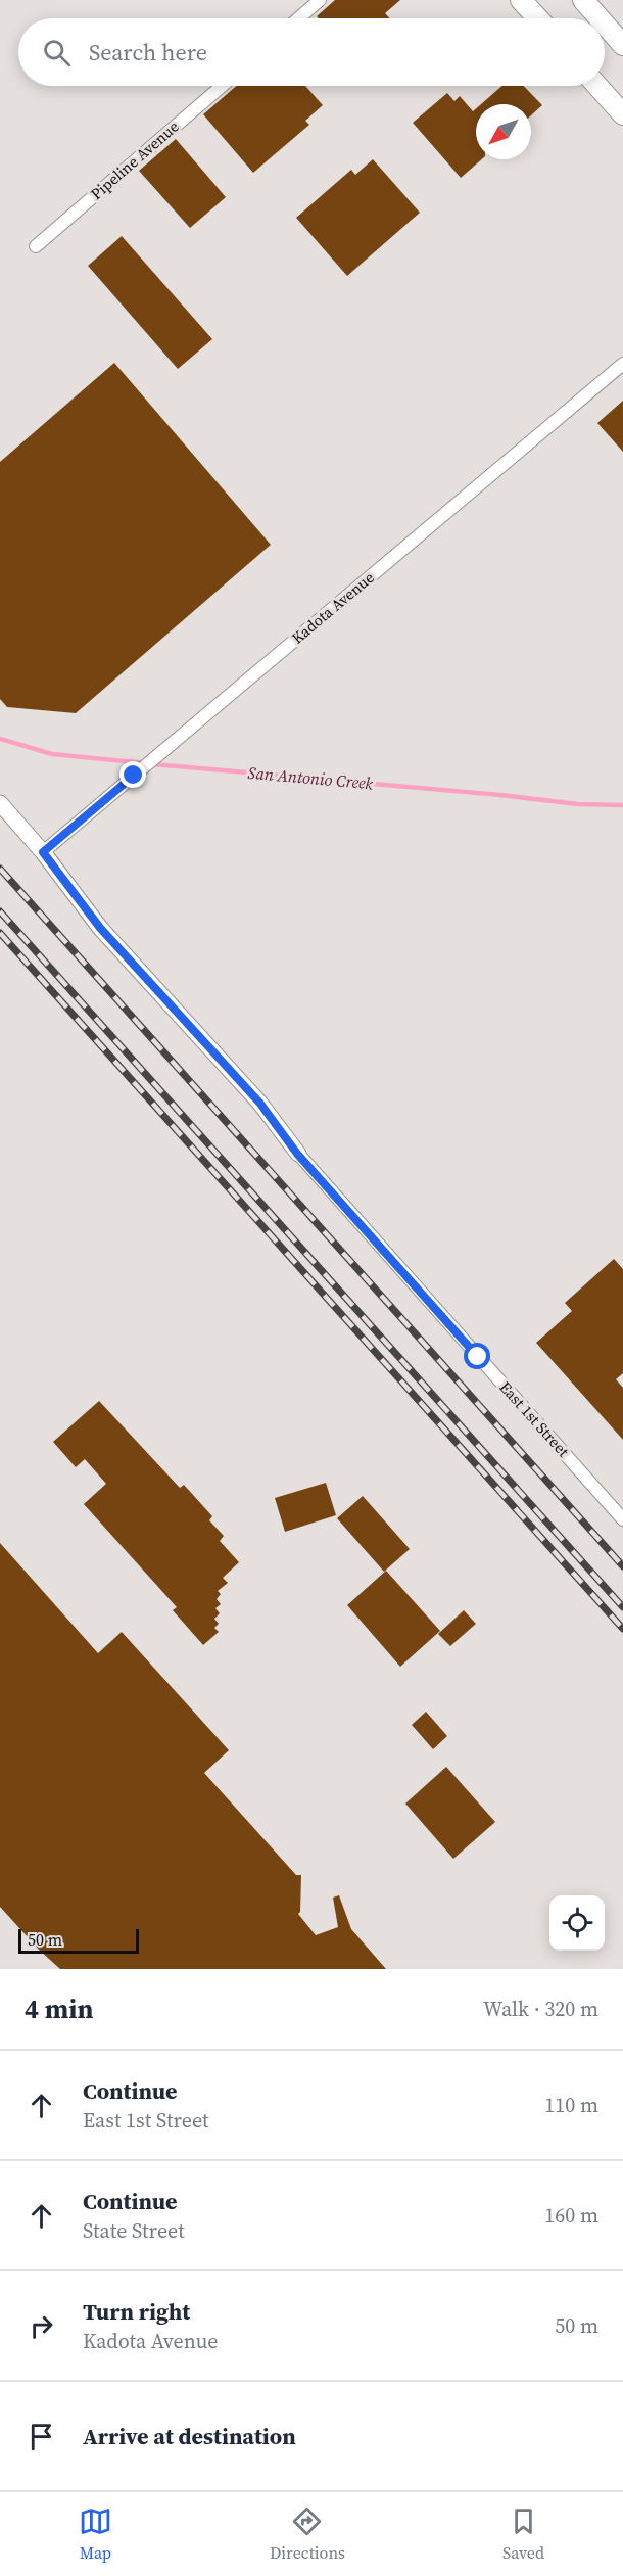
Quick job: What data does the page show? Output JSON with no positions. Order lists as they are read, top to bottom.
{
  "streets": {
    "street": ["Pipeline Avenue", "Kadota Avenue", "East 1st Street"]
  },
  "water": ["San Antonio Creek"],
  "scale_bar": "50 m",
  "north": "bottom left",
  "page": {
    "search": "Search here",
    "scale": "50 m",
    "heading": ["4 min", "Walk · 320 m"],
    "list": [
      ["Continue", "East 1st Street", "110 m"],
      ["Continue", "State Street", "160 m"],
      ["Turn right", "Kadota Avenue", "50 m"],
      "Arrive at destination"
    ],
    "nav": ["Map", "Directions", "Saved"]
  }
}
